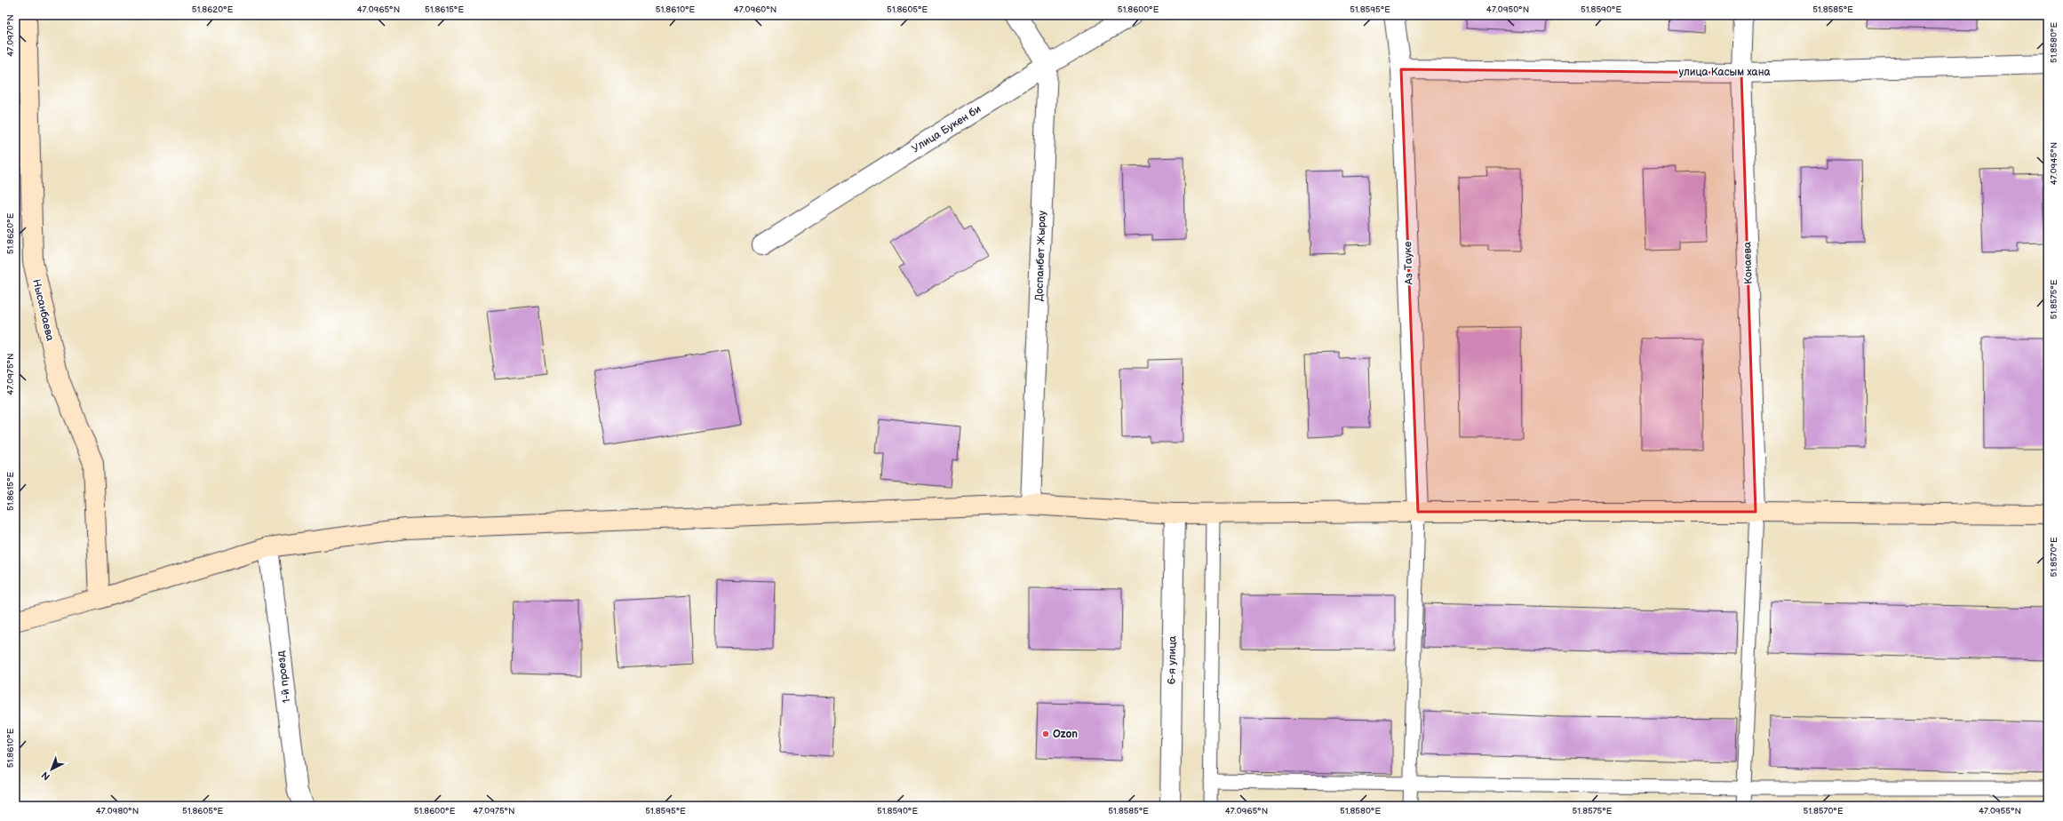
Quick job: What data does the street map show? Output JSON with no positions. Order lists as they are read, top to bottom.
{
  "streets": {
    "street": [
      "улица Касым хана",
      "Улица Букен би",
      "Доспанбет Жырау",
      "Аз Тауке",
      "Конаева",
      "Нысанбаева",
      "6-я улица",
      "1-й проезд"
    ]
  },
  "crossings": [
    ["улица Касым хана", "Аз Тауке"],
    ["улица Касым хана", "Конаева"],
    ["Улица Букен би", "Доспанбет Жырау"]
  ],
  "places": ["Ozon"],
  "north": "bottom left",
  "coordinates": [
    "51.8620°E",
    "47.0965°N",
    "51.8615°E",
    "51.8610°E",
    "47.0960°N",
    "51.8605°E",
    "51.8600°E",
    "51.8595°E",
    "47.0950°N",
    "51.8590°E",
    "51.8585°E",
    "47.0970°N",
    "51.8580°E",
    "47.0945°N",
    "51.8575°E",
    "47.0975°N",
    "51.8570°E",
    "47.0980°N",
    "47.0955°N"
  ]
}
